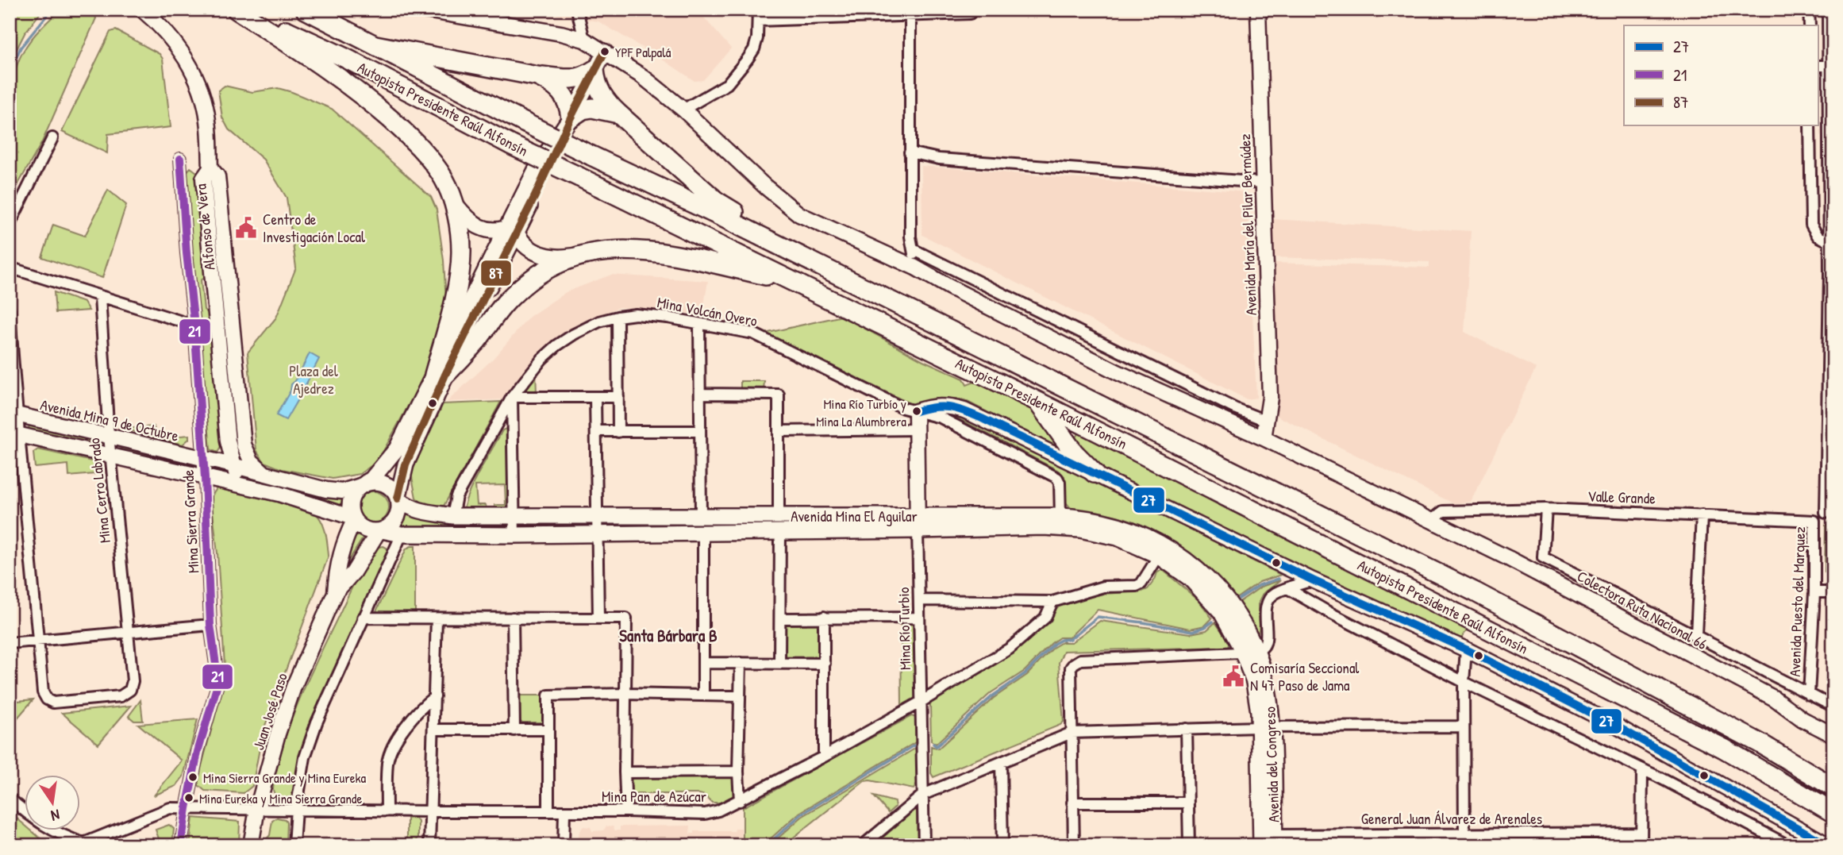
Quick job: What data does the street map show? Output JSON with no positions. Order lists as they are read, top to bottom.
{
  "streets": {
    "highway": ["Autopista Presidente Raúl Alfonsín"],
    "main road": ["Avenida Mina El Aguilar", "Avenida del Congreso"],
    "street": [
      "Avenida María del Pilar Bermúdez",
      "Alfonso de Vera",
      "Mina Volcán Overo",
      "Avenida Mina 9 de Octubre",
      "Mina Cerro Labrado",
      "Valle Grande",
      "Mina Sierra Grande",
      "Avenida Puesto del Marquez",
      "Colectora Ruta Nacional 66",
      "Mina Río Turbio",
      "Juan José Paso",
      "Mina Pan de Azúcar",
      "General Juan Álvarez de Arenales"
    ]
  },
  "crossings": [
    ["Avenida María del Pilar Bermúdez", "Colectora Ruta Nacional 66"],
    ["Alfonso de Vera", "Avenida Mina 9 de Octubre"],
    ["Mina Volcán Overo", "Avenida Mina El Aguilar"],
    ["Mina Volcán Overo", "Mina Río Turbio"],
    ["Avenida Mina 9 de Octubre", "Mina Cerro Labrado"],
    ["Avenida Mina 9 de Octubre", "Avenida Mina El Aguilar"],
    ["Avenida Mina 9 de Octubre", "Mina Sierra Grande"],
    ["Avenida Mina 9 de Octubre", "Juan José Paso"],
    ["Valle Grande", "Avenida Puesto del Marquez"],
    ["Valle Grande", "Colectora Ruta Nacional 66"],
    ["Avenida Mina El Aguilar", "Mina Río Turbio"],
    ["Avenida Mina El Aguilar", "Juan José Paso"],
    ["Avenida Mina El Aguilar", "Avenida del Congreso"],
    ["Mina Sierra Grande", "Mina Pan de Azúcar"],
    ["Mina Río Turbio", "Mina Pan de Azúcar"],
    ["Juan José Paso", "Mina Pan de Azúcar"],
    ["Avenida del Congreso", "General Juan Álvarez de Arenales"]
  ],
  "districts": ["Santa Bárbara B"],
  "parks": ["Plaza del Ajedrez"],
  "places": {
    "other": [
      "YPF Palpalá",
      "Mina Río Turbío y Mina La Alumbrera",
      "Mina Sierra Grande y Mina Eureka",
      "Mina Eureka y Mina Sierra Grande"
    ],
    "public building": ["Centro de Investigación Local", "Comisaría Seccional N 47 Paso de Jama"]
  },
  "lines": ["transit line 87", "transit line 21", "transit line 27"],
  "legend": ["27", "21", "87"],
  "north": "bottom"
}
